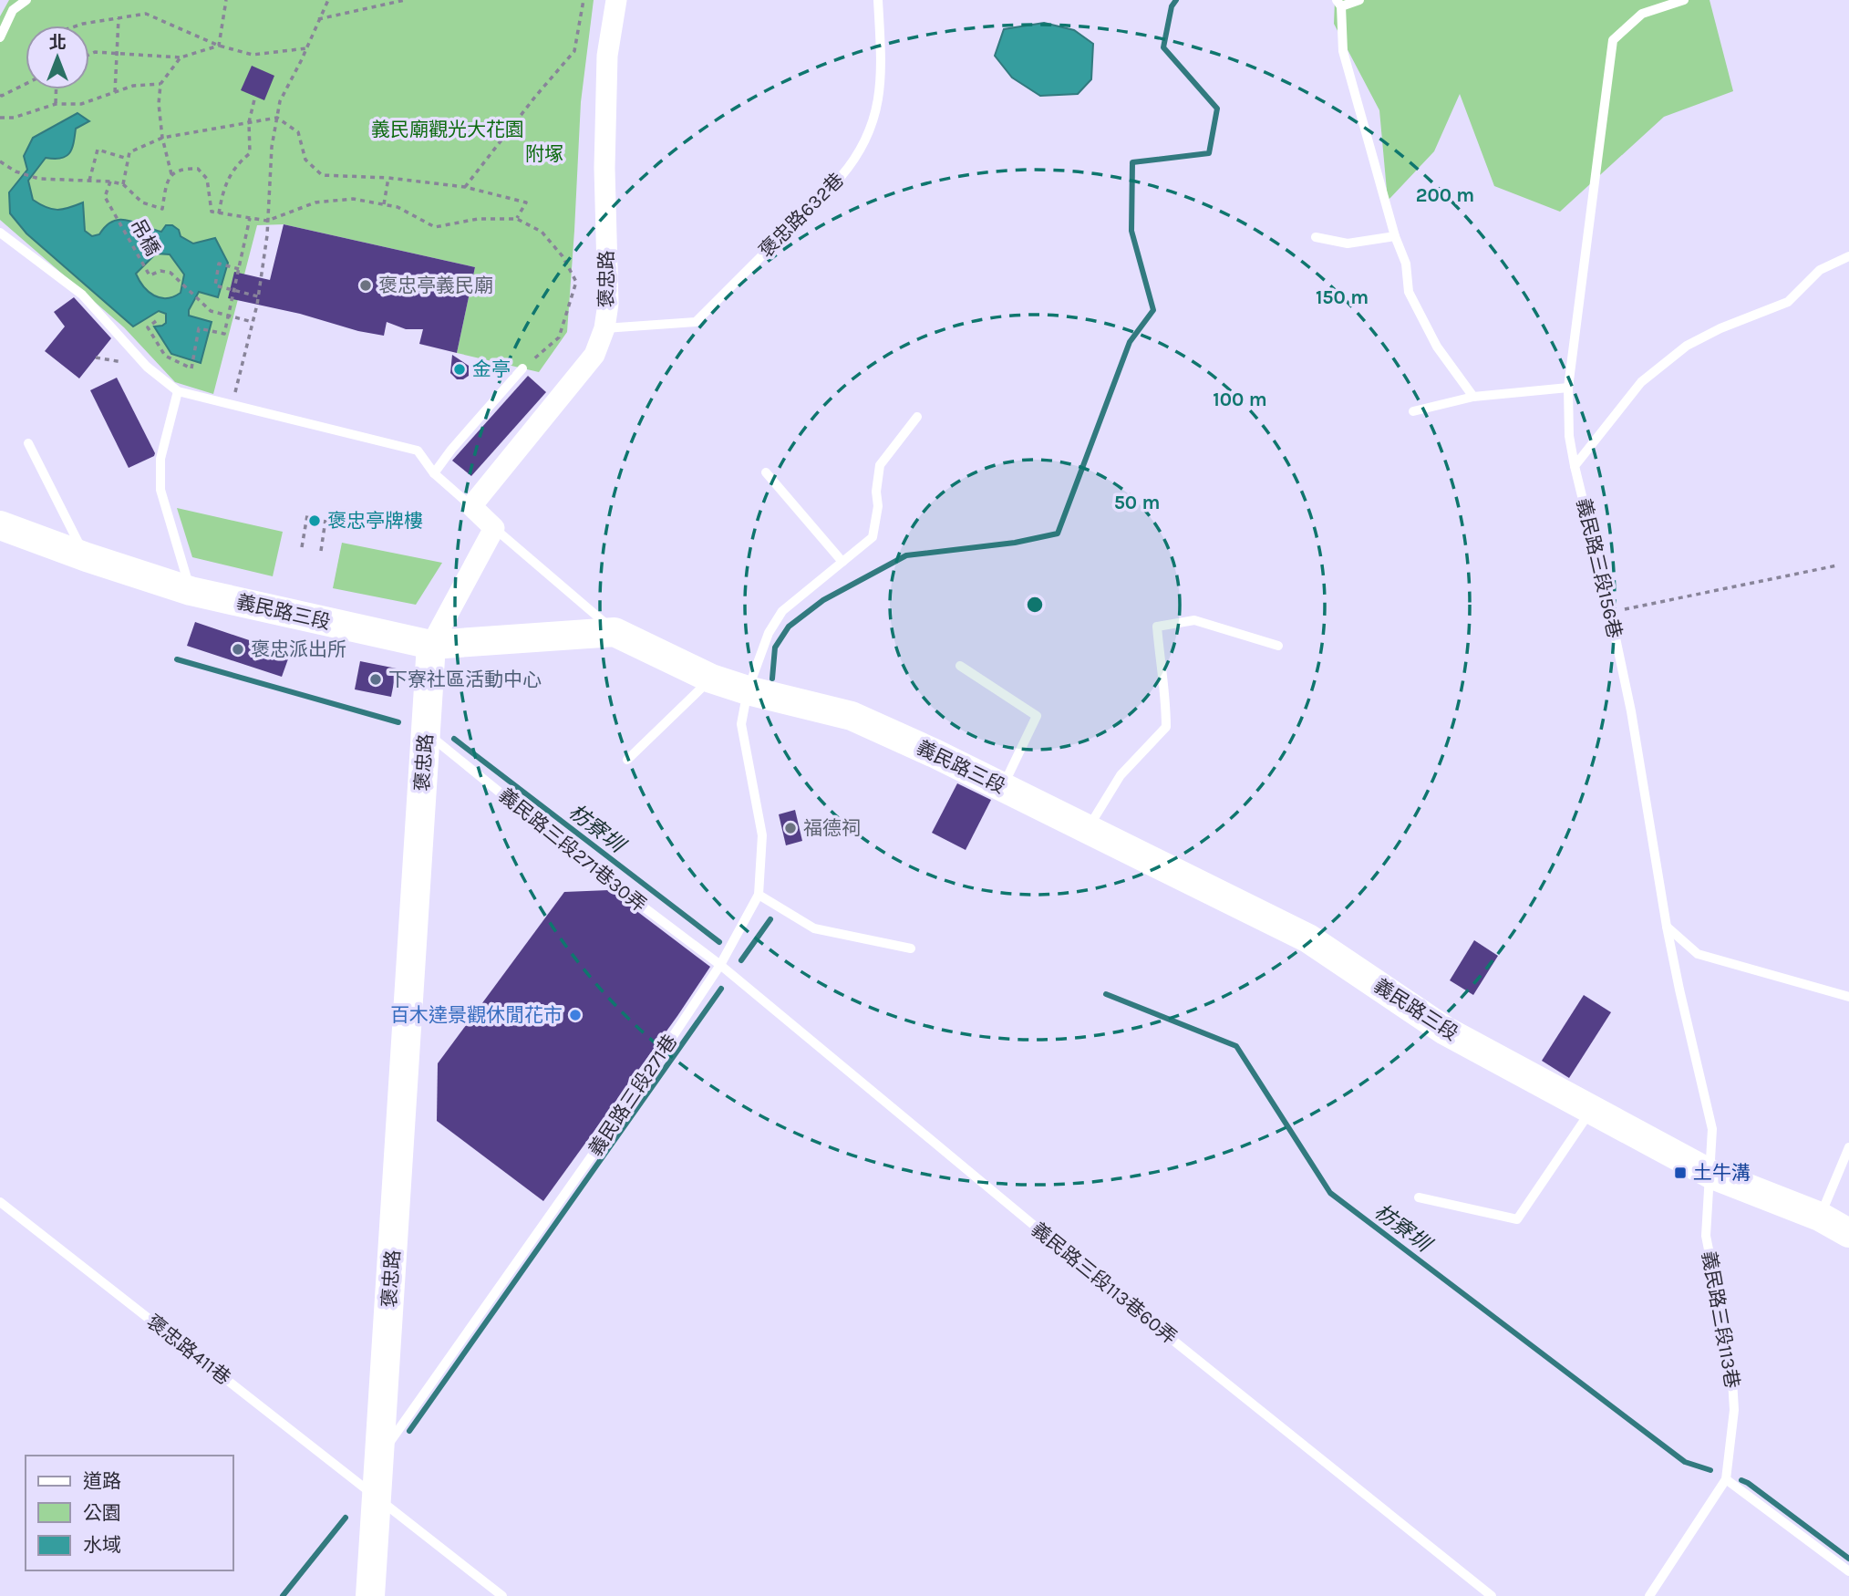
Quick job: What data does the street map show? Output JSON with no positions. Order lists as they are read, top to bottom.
{
  "streets": {
    "street": ["褒忠路", "義民路三段"],
    "lane": [
      "褒忠路632巷",
      "義民路三段156巷",
      "義民路三段271巷30弄",
      "義民路三段271巷",
      "義民路三段113巷60弄",
      "義民路三段113巷",
      "褒忠路411巷"
    ],
    "path": ["吊橋"]
  },
  "crossings": [
    ["褒忠路632巷", "褒忠路"],
    ["褒忠路", "義民路三段"],
    ["褒忠路", "義民路三段271巷30弄"],
    ["褒忠路", "義民路三段271巷"],
    ["褒忠路", "褒忠路411巷"],
    ["義民路三段156巷", "義民路三段"],
    ["義民路三段156巷", "義民路三段113巷"],
    ["義民路三段", "義民路三段271巷"],
    ["義民路三段", "義民路三段113巷"],
    ["義民路三段271巷30弄", "義民路三段271巷"],
    ["義民路三段271巷30弄", "義民路三段113巷60弄"],
    ["義民路三段271巷", "義民路三段113巷60弄"]
  ],
  "water": ["枋寮圳"],
  "parks": ["義民廟觀光大花園", "附塚"],
  "places": {
    "other": [
      "褒忠亭義民廟",
      "金亭",
      "褒忠亭牌樓",
      "褒忠派出所",
      "下寮社區活動中心",
      "福德祠",
      "百木達景觀休閒花市"
    ],
    "transit": ["土牛溝"]
  },
  "legend": ["道路", "公園", "水域"],
  "north": "top",
  "rings": [
    "200 m",
    "150 m",
    "100 m",
    "50 m"
  ]
}
